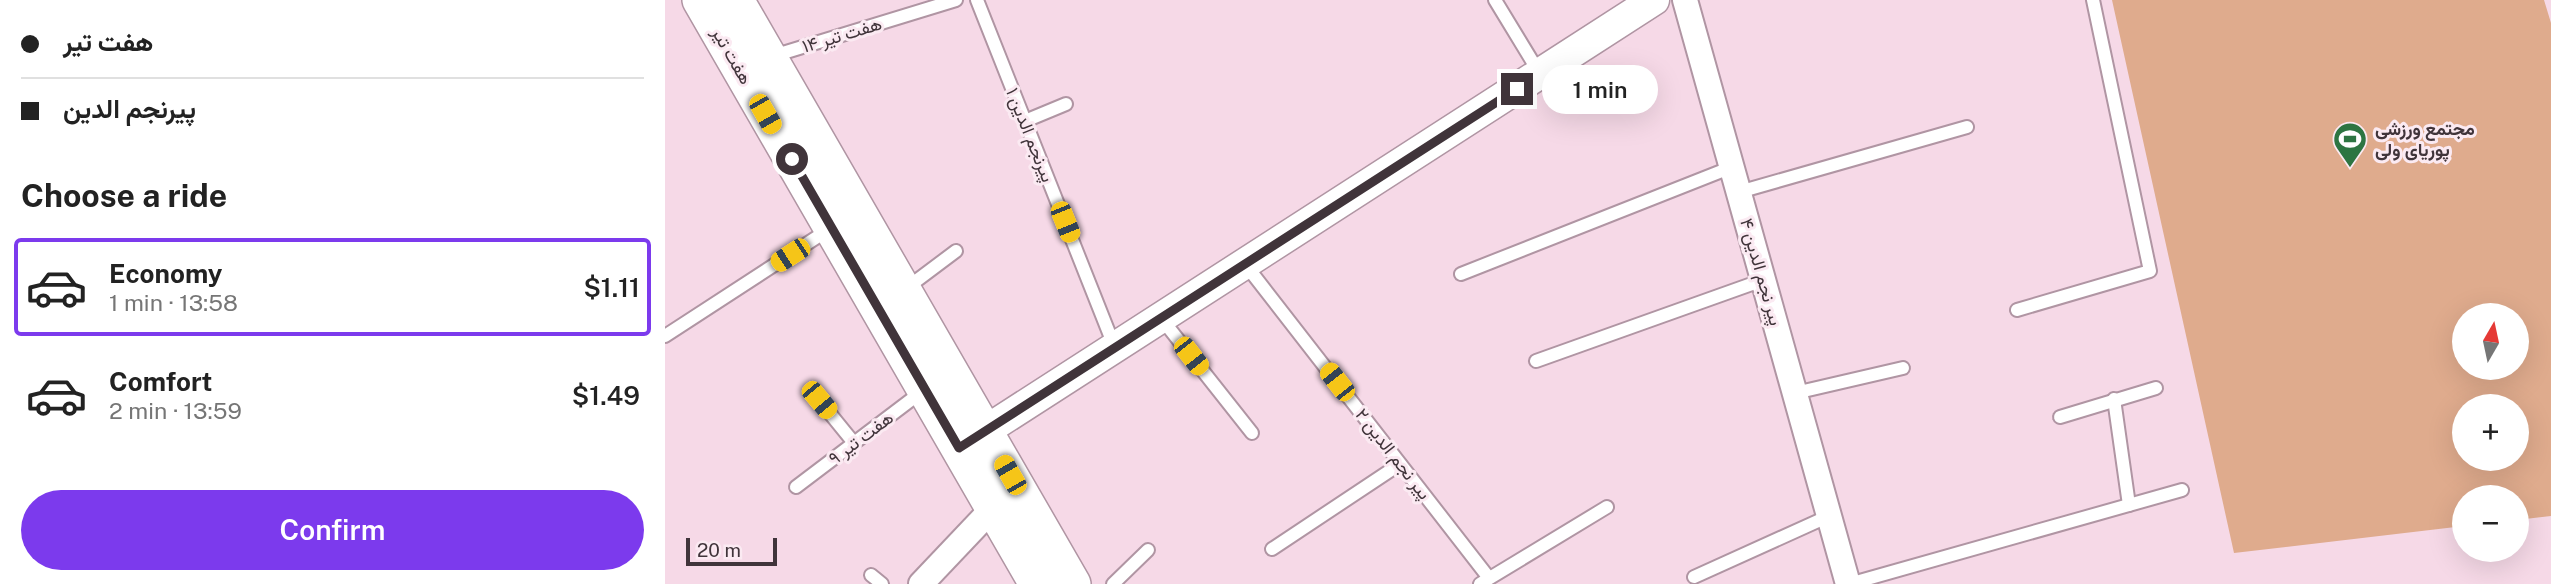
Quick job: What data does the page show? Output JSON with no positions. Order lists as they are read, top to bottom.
{
  "streets": {
    "main road": ["هفت تیر"],
    "street": ["پیر نجم الدین ۴"],
    "lane": [
      "هفت تیر ۱۴",
      "پیرنجم الدین ۱",
      "هفت تیر ۹",
      "پیر نجم الدین ۲"
    ]
  },
  "crossings": [
    ["هفت تیر ۱۴", "هفت تیر"],
    ["هفت تیر", "هفت تیر ۹"]
  ],
  "places": {
    "sports": ["مجتمع ورزشی پوریای ولی"]
  },
  "scale_bar": "20 m",
  "north": "top",
  "page": {
    "banner": ["هفت تیر", "پیرنجم الدین"],
    "bubble": "1 min",
    "heading": "Choose a ride",
    "list": [
      {
        "name": "Economy",
        "note": "1 min · 13:58",
        "value": "$1.11"
      },
      {
        "name": "Comfort",
        "note": "2 min · 13:59",
        "value": "$1.49"
      }
    ],
    "map_buttons": ["+", "−"],
    "buttons": "Confirm",
    "scale": "20 m"
  }
}
